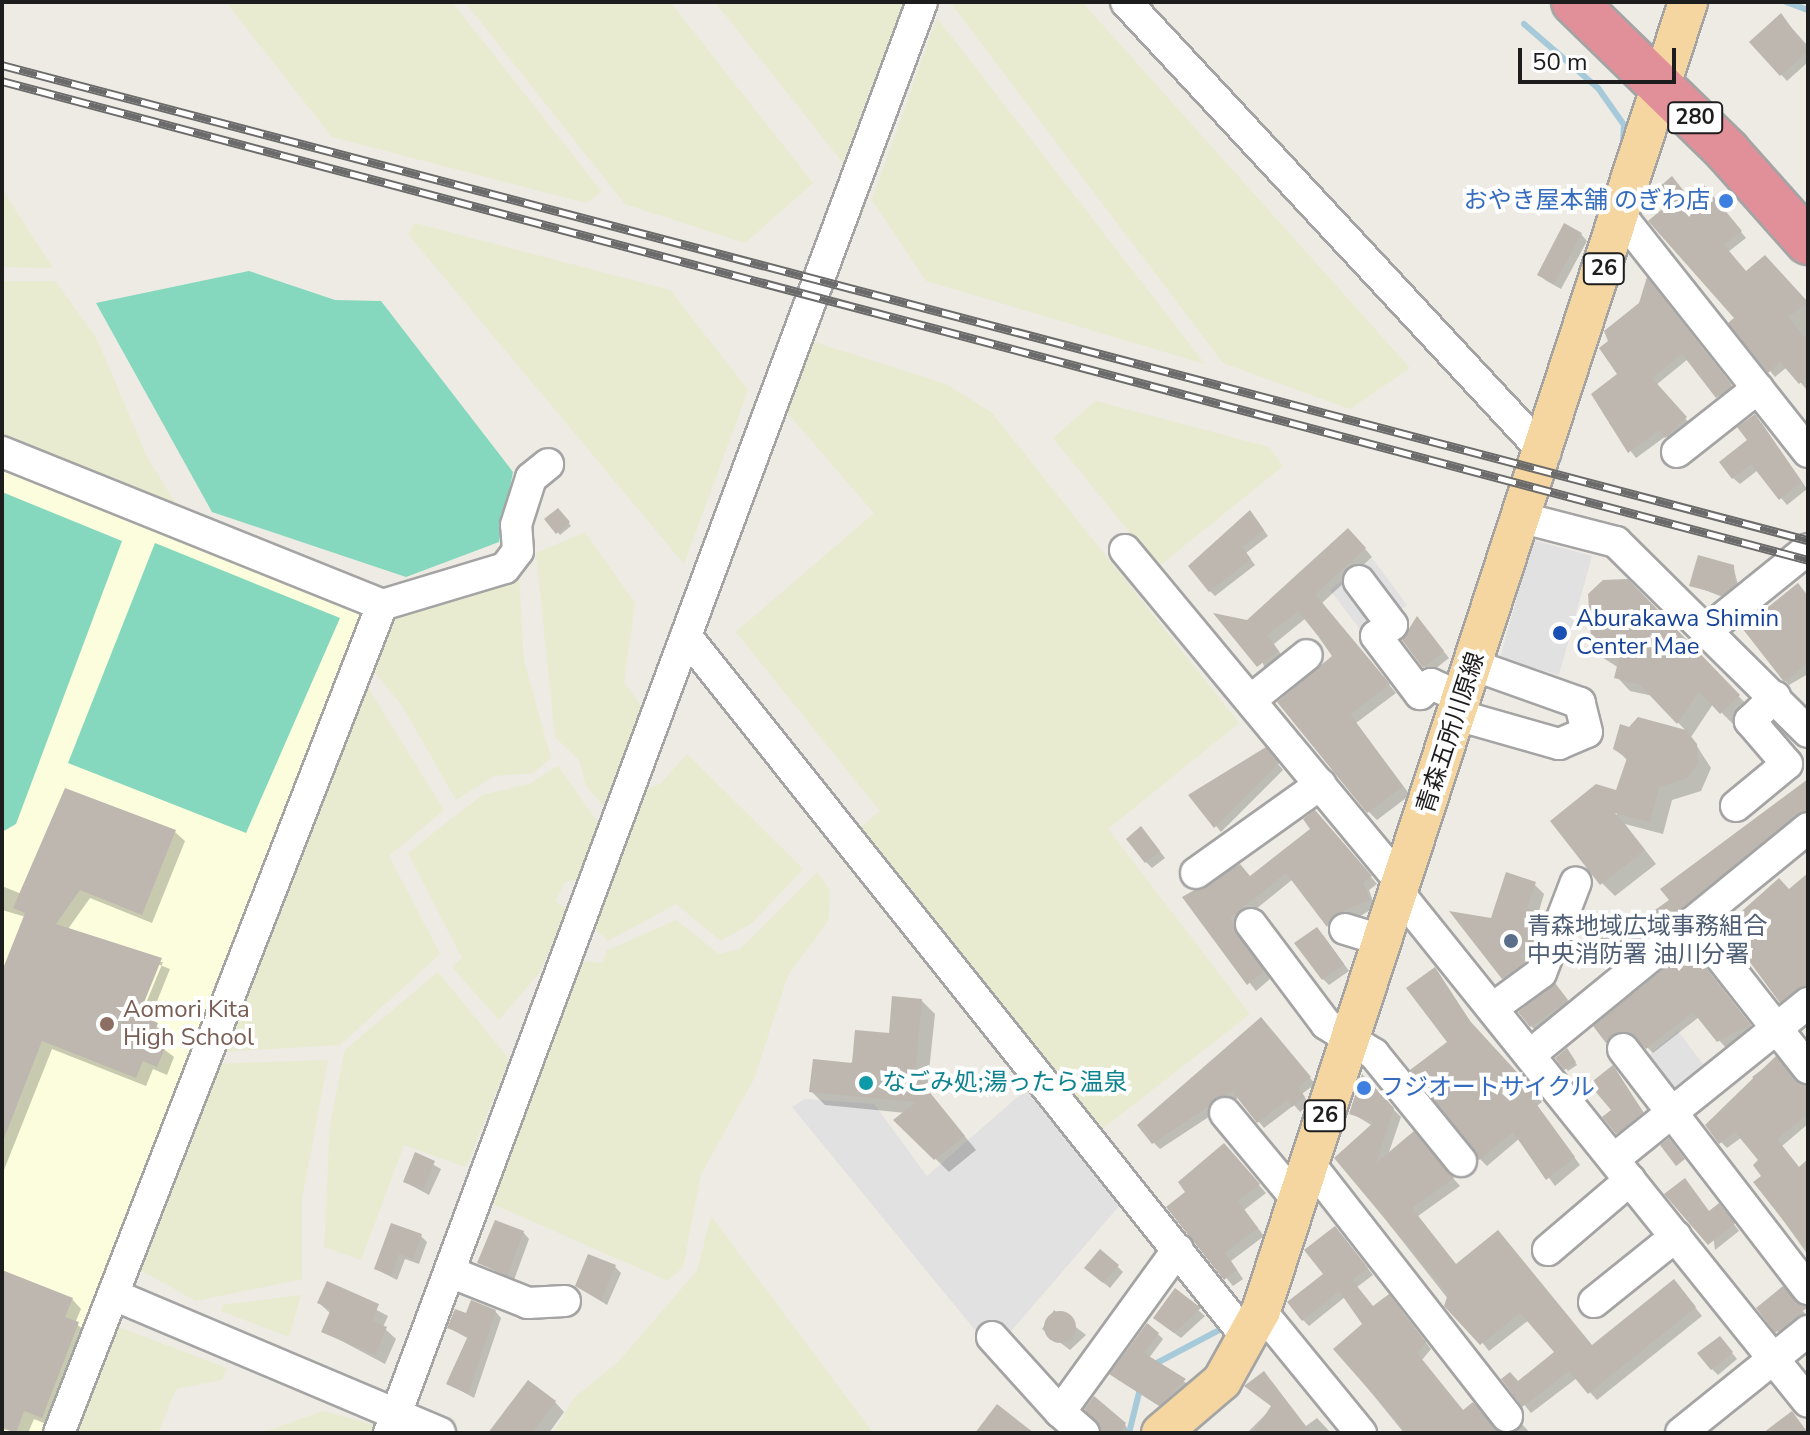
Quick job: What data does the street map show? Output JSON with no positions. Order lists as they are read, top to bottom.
{
  "streets": {
    "highway": ["280"],
    "main road": ["26", "青森五所川原線"]
  },
  "crossings": [
    ["280", "青森五所川原線"]
  ],
  "places": [
    "おやき屋本舗 のぎわ店",
    "Aburakawa Shimin Center Mae",
    "青森地域広域事務組合 中央消防署 油川分署",
    "Aomori Kita High School",
    "なごみ処;湯ったら温泉",
    "フジオートサイクル"
  ],
  "scale_bar": "50 m"
}
